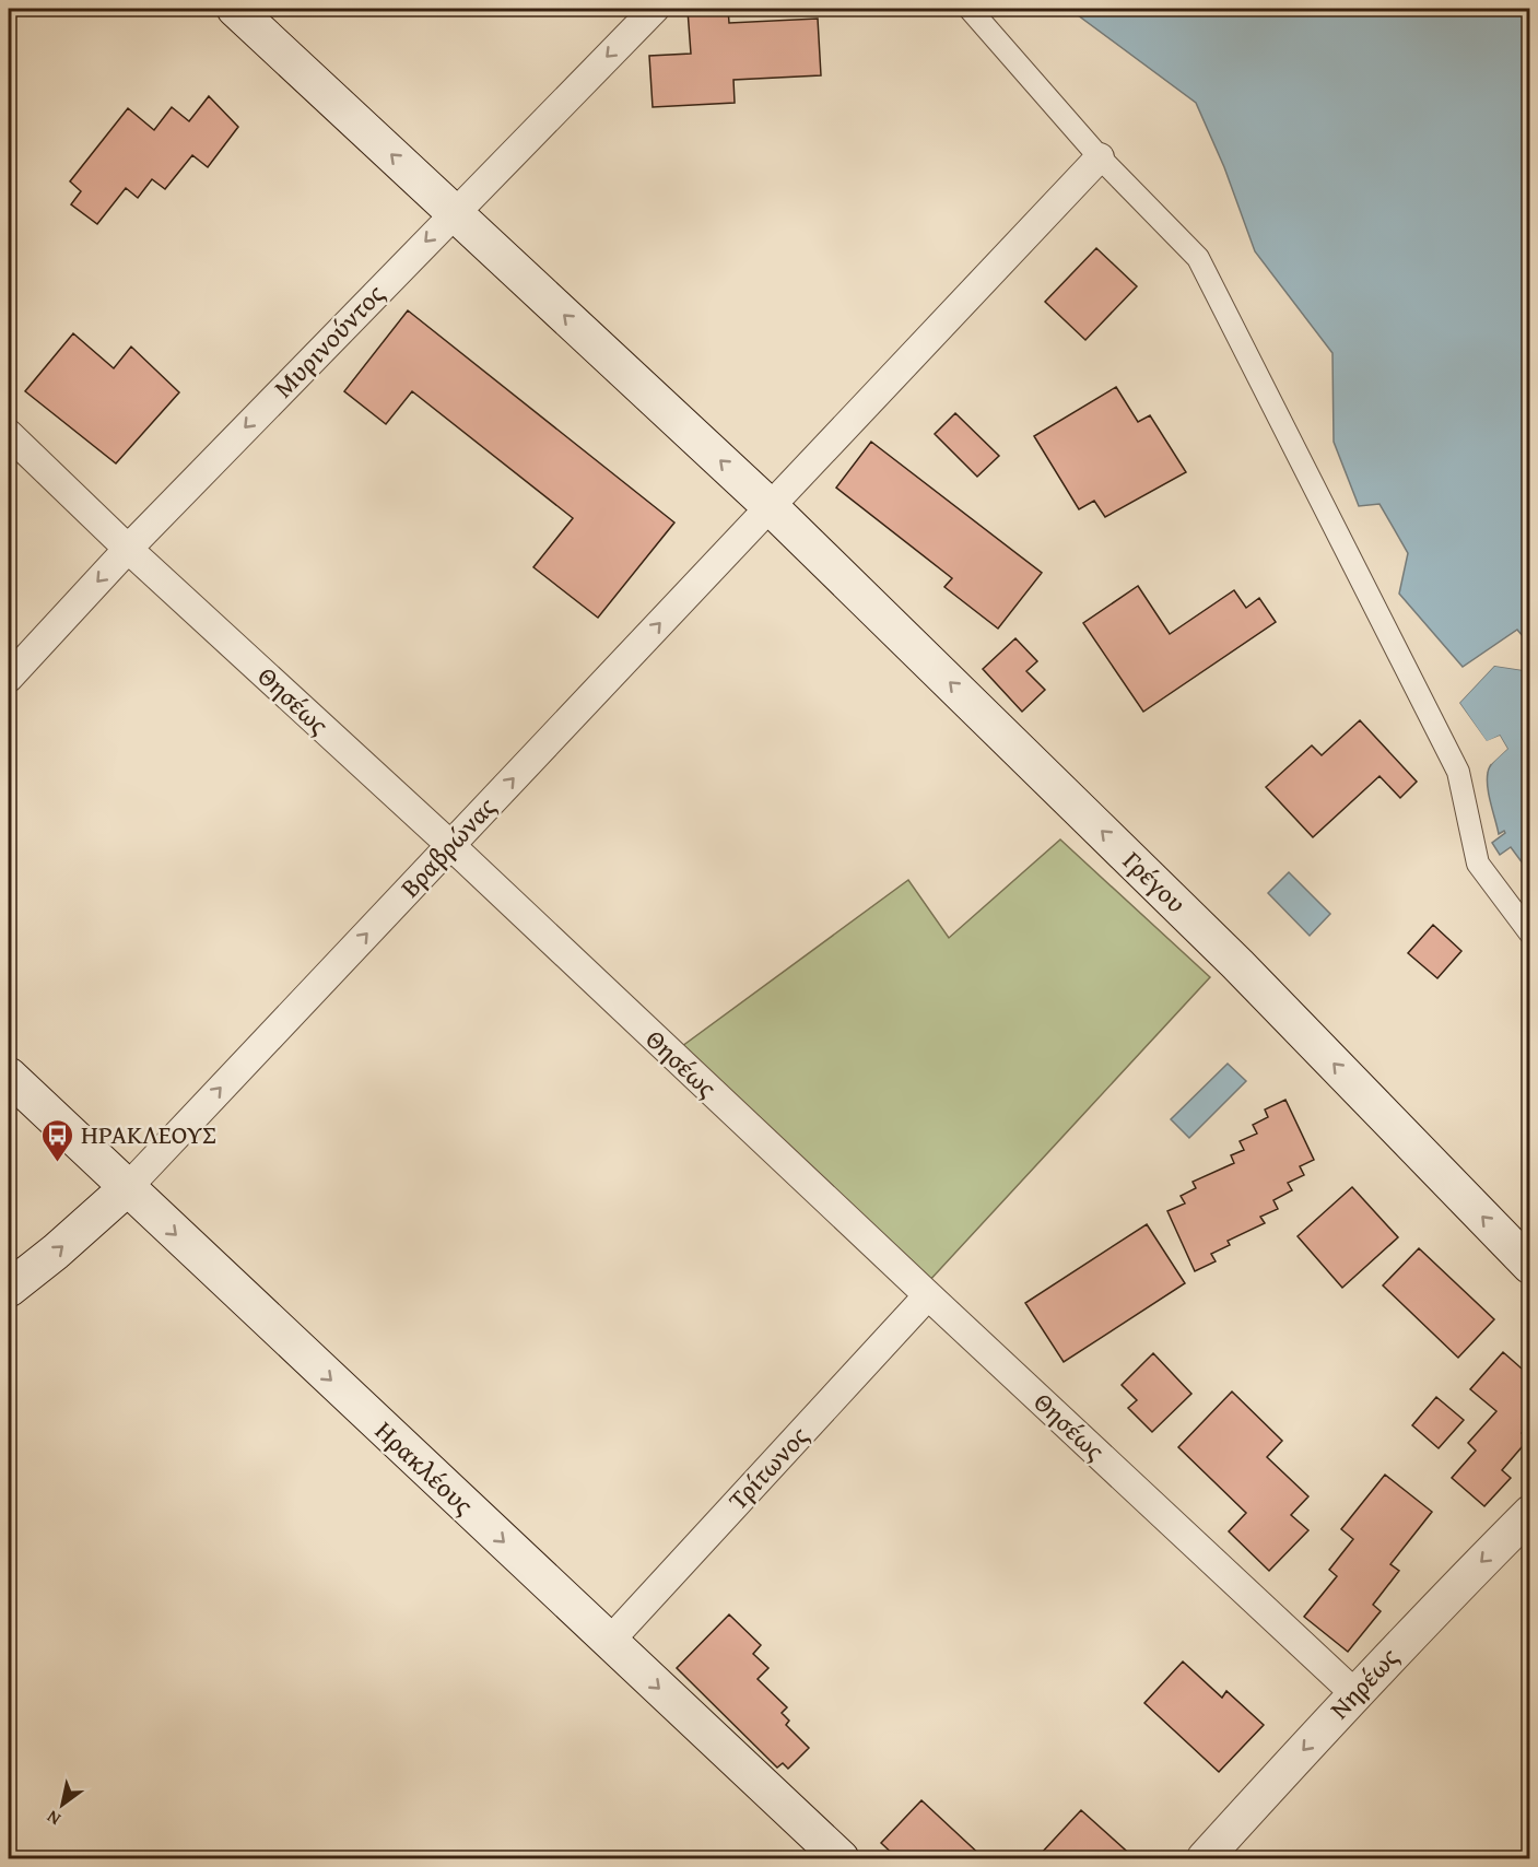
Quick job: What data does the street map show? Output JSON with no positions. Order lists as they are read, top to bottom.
{
  "streets": {
    "main road": ["Γρέγου", "Ηρακλέους"],
    "street": [
      "Μυρινούντος",
      "Θησέως",
      "Βραβρώνας",
      "Τρίτωνος",
      "Νηρέως"
    ]
  },
  "crossings": [
    ["Μυρινούντος", "Θησέως"],
    ["Μυρινούντος", "Γρέγου"],
    ["Θησέως", "Βραβρώνας"],
    ["Θησέως", "Τρίτωνος"],
    ["Θησέως", "Νηρέως"],
    ["Βραβρώνας", "Γρέγου"],
    ["Βραβρώνας", "Ηρακλέους"],
    ["Ηρακλέους", "Τρίτωνος"]
  ],
  "one_way": [
    "Μυρινούντος",
    "Βραβρώνας",
    "Γρέγου",
    "Ηρακλέους",
    "Νηρέως"
  ],
  "places": {
    "bus stop": ["ΗΡΑΚΛΕΟΥΣ"]
  },
  "north": "bottom left"
}
